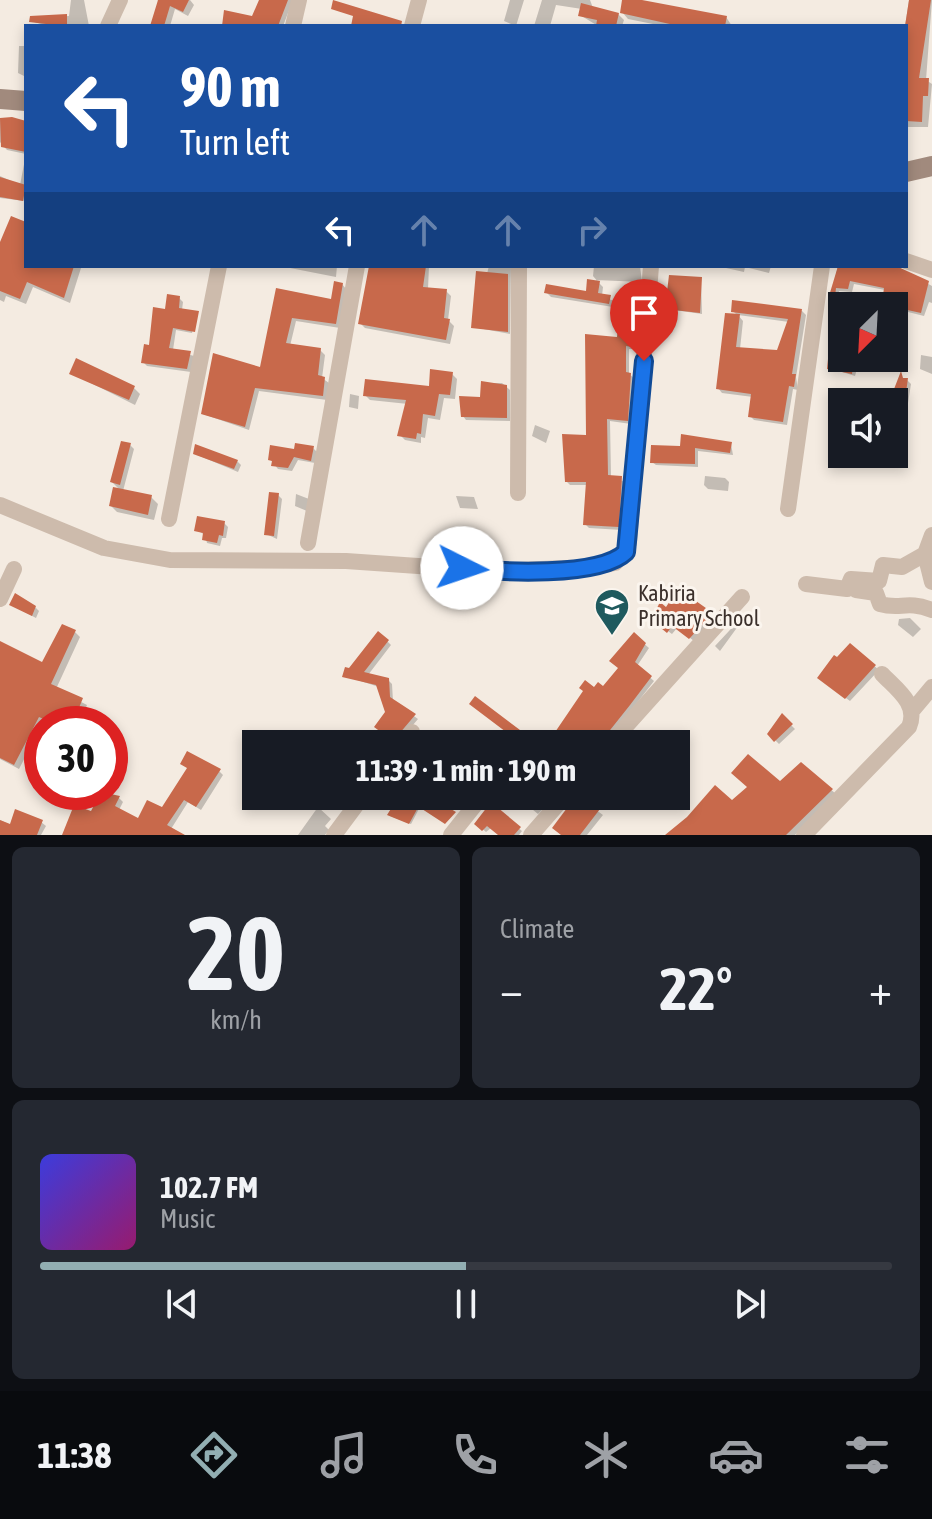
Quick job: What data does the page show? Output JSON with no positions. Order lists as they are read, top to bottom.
{
  "places": {
    "school or university": ["Kabiria Primary School"]
  },
  "north": "bottom left",
  "page": {
    "turn": ["90 m", "Turn left"],
    "limit": "30",
    "trip": "11:39 · 1 min · 190 m",
    "tile": [
      ["20", "km/h"],
      "Climate"
    ],
    "heat": ["−", "22°", "+"],
    "song": ["102.7 FM", "Music"],
    "tabs": "11:38"
  }
}
